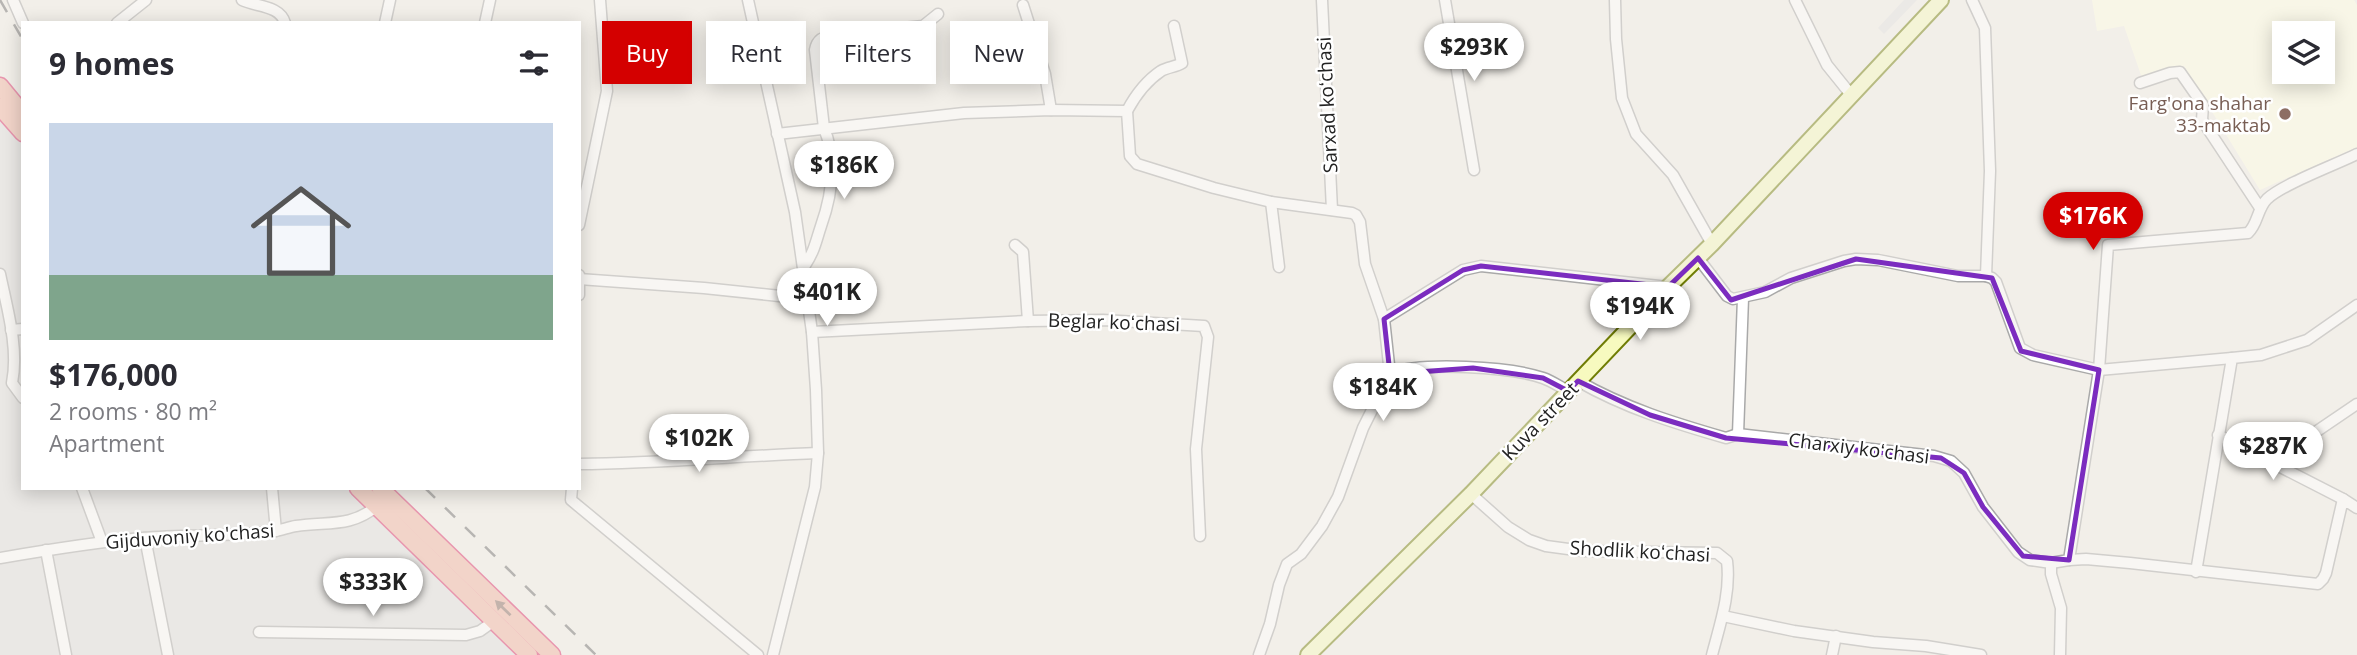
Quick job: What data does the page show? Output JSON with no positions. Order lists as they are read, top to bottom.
{
  "streets": {
    "main road": ["Kuva street"],
    "street": [
      "Sarxad koʻchasi",
      "Beglar koʻchasi",
      "Charxiy koʻchasi",
      "Gijduvoniy ko'chasi",
      "Shodlik koʻchasi"
    ]
  },
  "crossings": [
    ["Kuva street", "Charxiy koʻchasi"],
    ["Kuva street", "Shodlik koʻchasi"]
  ],
  "places": ["Farg'ona shahar 33-maktab"],
  "page": {
    "chip": [
      "Buy",
      "Rent",
      "Filters",
      "New"
    ],
    "heading": "9 homes",
    "price": [
      "$293K",
      "$186K",
      "$176K",
      "$401K",
      "$194K",
      "$184K",
      "$102K",
      "$287K",
      "$333K"
    ],
    "list": [
      {
        "name": "$176,000",
        "note": "2 rooms · 80 m² · Apartment"
      }
    ]
  }
}
